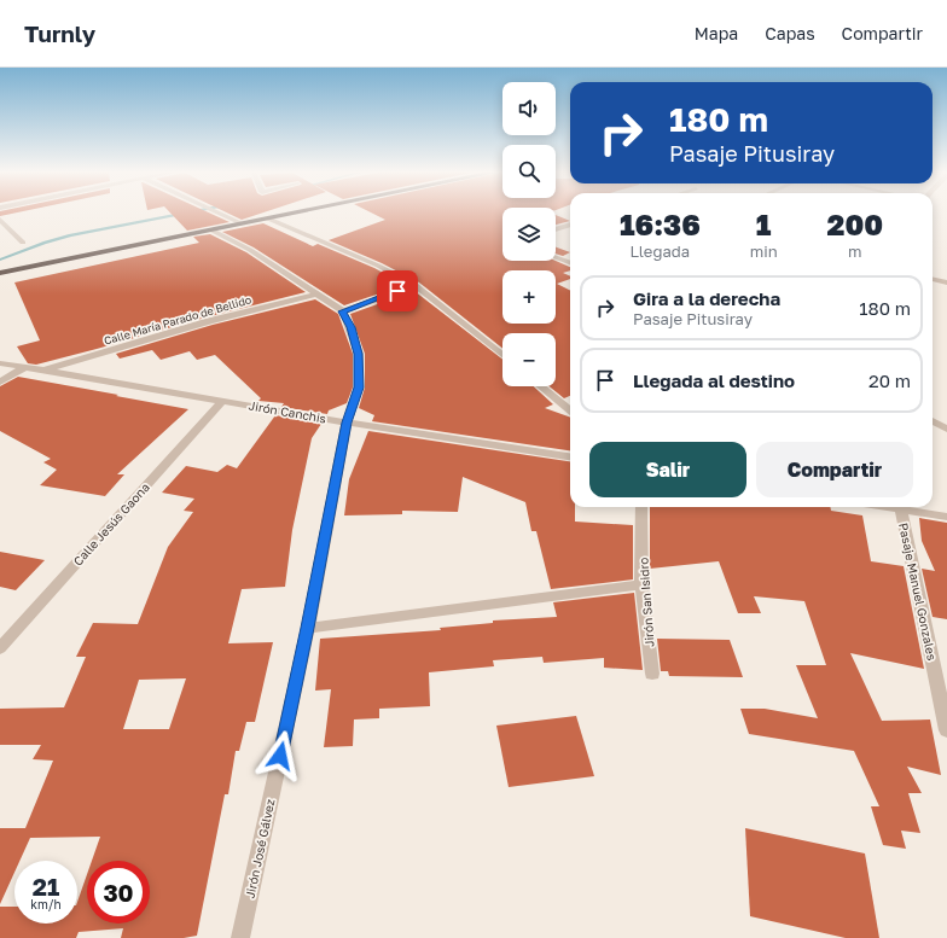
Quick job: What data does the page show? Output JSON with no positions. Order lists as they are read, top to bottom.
{
  "streets": {
    "street": [
      "Calle María Parado de Bellido",
      "Jirón Canchis",
      "Calle Jesús Gaona",
      "Pasaje Manuel Gonzales",
      "Jirón San Isidro",
      "Jirón José Gálvez"
    ]
  },
  "crossings": [
    ["Calle María Parado de Bellido", "Jirón Canchis"],
    ["Jirón Canchis", "Calle Jesús Gaona"],
    ["Jirón Canchis", "Jirón José Gálvez"]
  ],
  "page": {
    "header": "Turnly",
    "nav": ["Mapa", "Capas", "Compartir"],
    "map_buttons": ["+", "−"],
    "turn": ["180 m", "Pasaje Pitusiray"],
    "eta": [
      "16:36",
      "Llegada",
      "1",
      "min",
      "200",
      "m"
    ],
    "list": [
      {
        "name": "Gira a la derecha",
        "note": "Pasaje Pitusiray",
        "value": "180 m"
      },
      {
        "name": "Llegada al destino",
        "value": "20 m"
      }
    ],
    "buttons": ["Salir", "Compartir"],
    "speed": "21 km/h",
    "limit": "30"
  }
}
